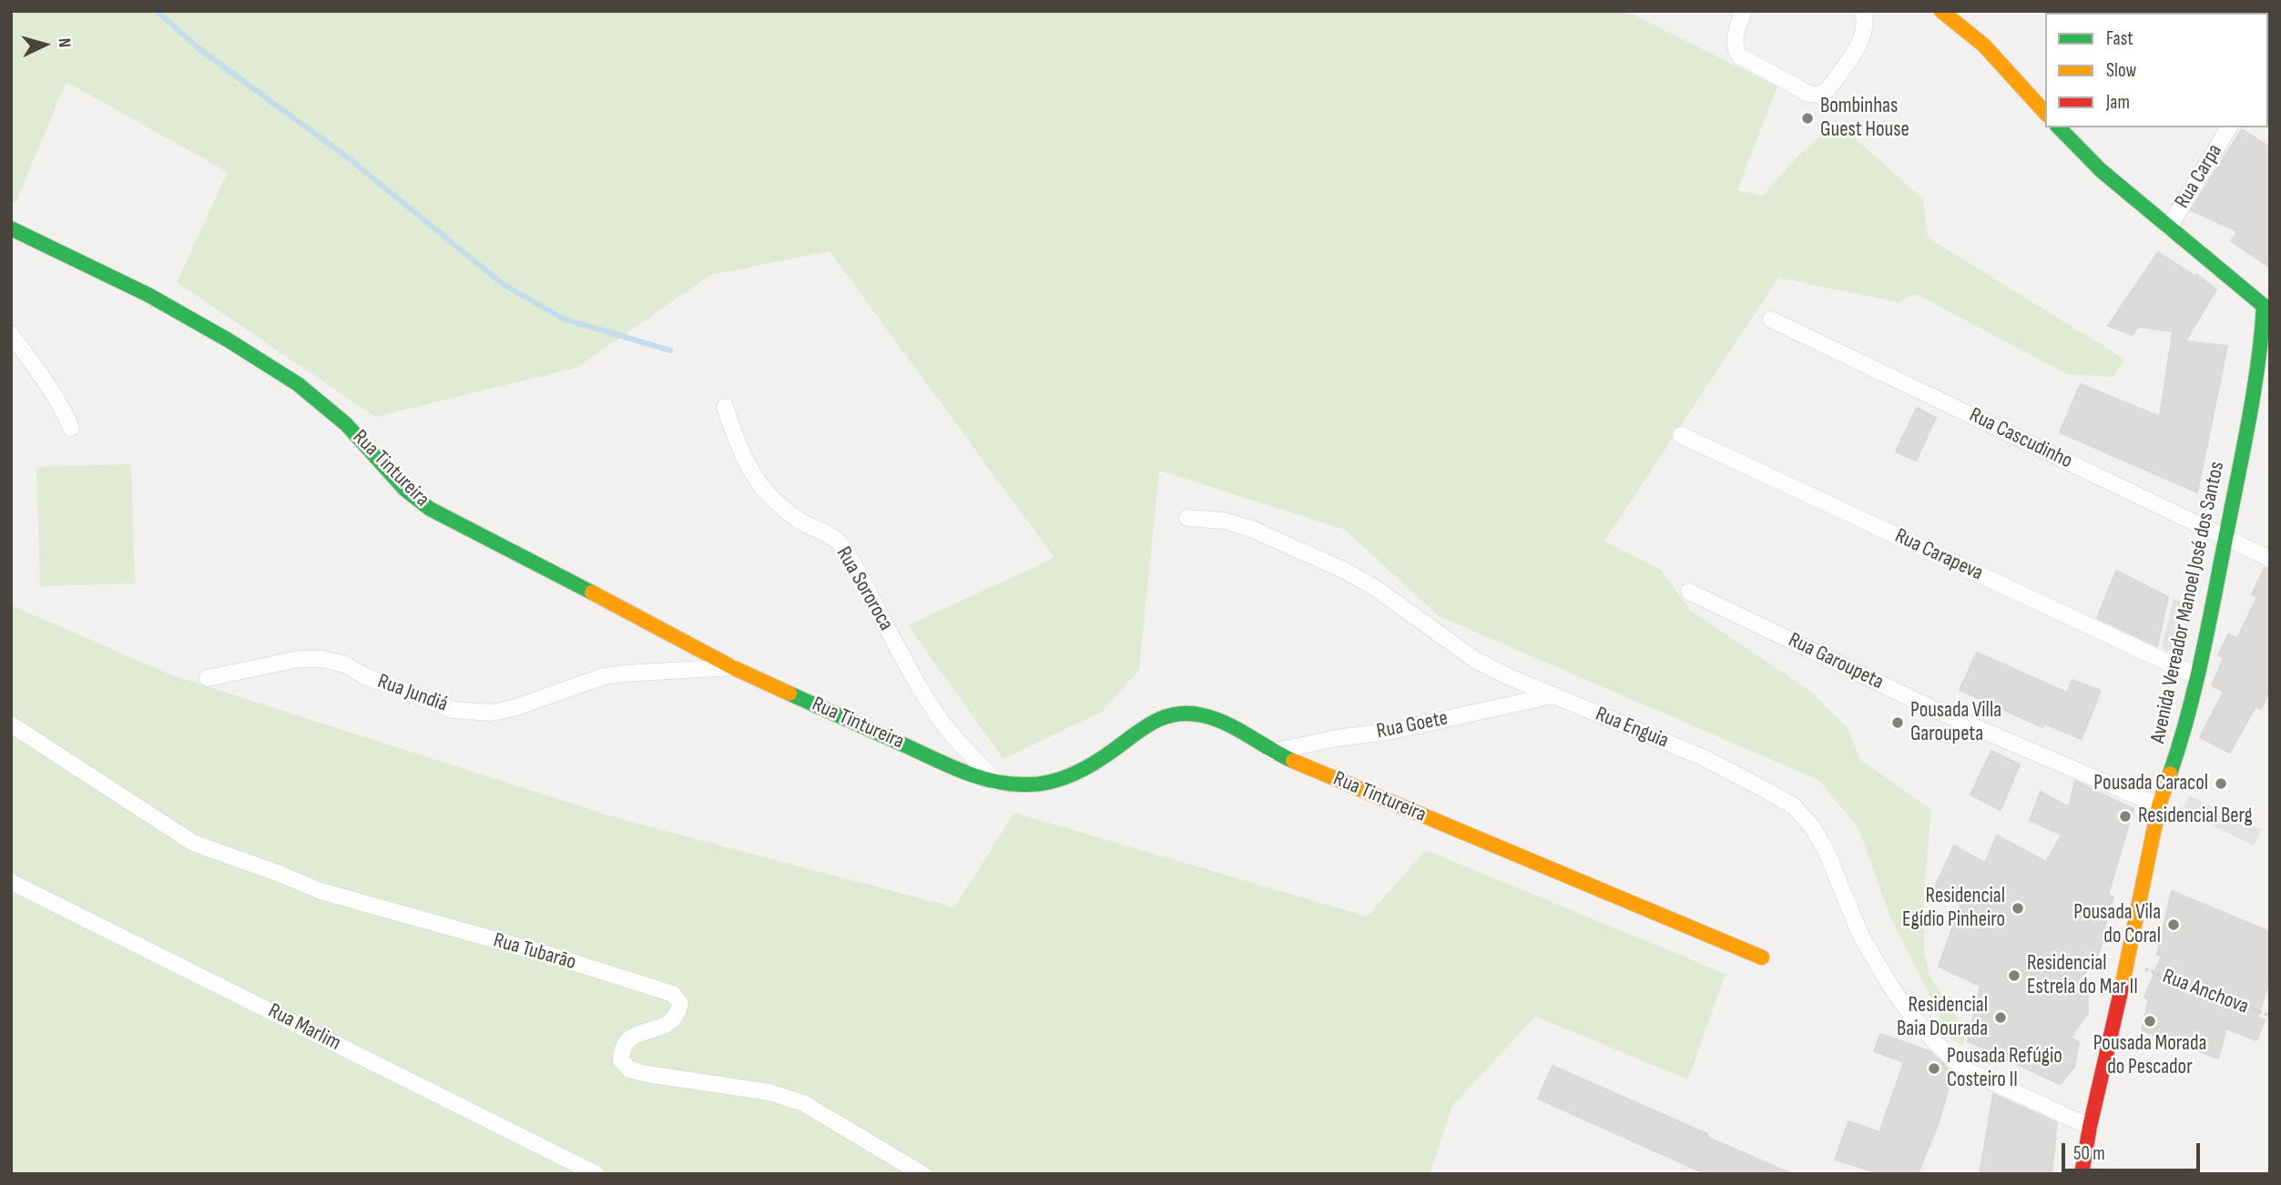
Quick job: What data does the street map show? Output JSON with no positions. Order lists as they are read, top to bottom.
{
  "streets": {
    "street": [
      "Rua Carpa",
      "Rua Cascudinho",
      "Rua Tintureira",
      "Rua Carapeva",
      "Rua Sororoca",
      "Avenida Vereador Manoel José dos Santos",
      "Rua Garoupeta",
      "Rua Jundiá",
      "Rua Goete",
      "Rua Enguia",
      "Rua Tubarão",
      "Rua Marlim"
    ],
    "path": ["Rua Anchova"]
  },
  "crossings": [
    ["Rua Carpa", "Avenida Vereador Manoel José dos Santos"],
    ["Rua Cascudinho", "Avenida Vereador Manoel José dos Santos"],
    ["Rua Tintureira", "Rua Sororoca"],
    ["Rua Tintureira", "Rua Jundiá"],
    ["Rua Tintureira", "Rua Goete"],
    ["Rua Carapeva", "Avenida Vereador Manoel José dos Santos"],
    ["Avenida Vereador Manoel José dos Santos", "Rua Garoupeta"],
    ["Avenida Vereador Manoel José dos Santos", "Rua Enguia"],
    ["Rua Goete", "Rua Enguia"]
  ],
  "places": [
    "Bombinhas Guest House",
    "Pousada Villa Garoupeta",
    "Pousada Caracol",
    "Residencial Berg",
    "Residencial Egídio Pinheiro",
    "Pousada Vila do Coral",
    "Residencial Estrela do Mar II",
    "Residencial Baia Dourada",
    "Pousada Morada do Pescador",
    "Pousada Refúgio Costeiro II"
  ],
  "legend": ["Fast", "Slow", "Jam"],
  "scale_bar": "50 m",
  "north": "right"
}
